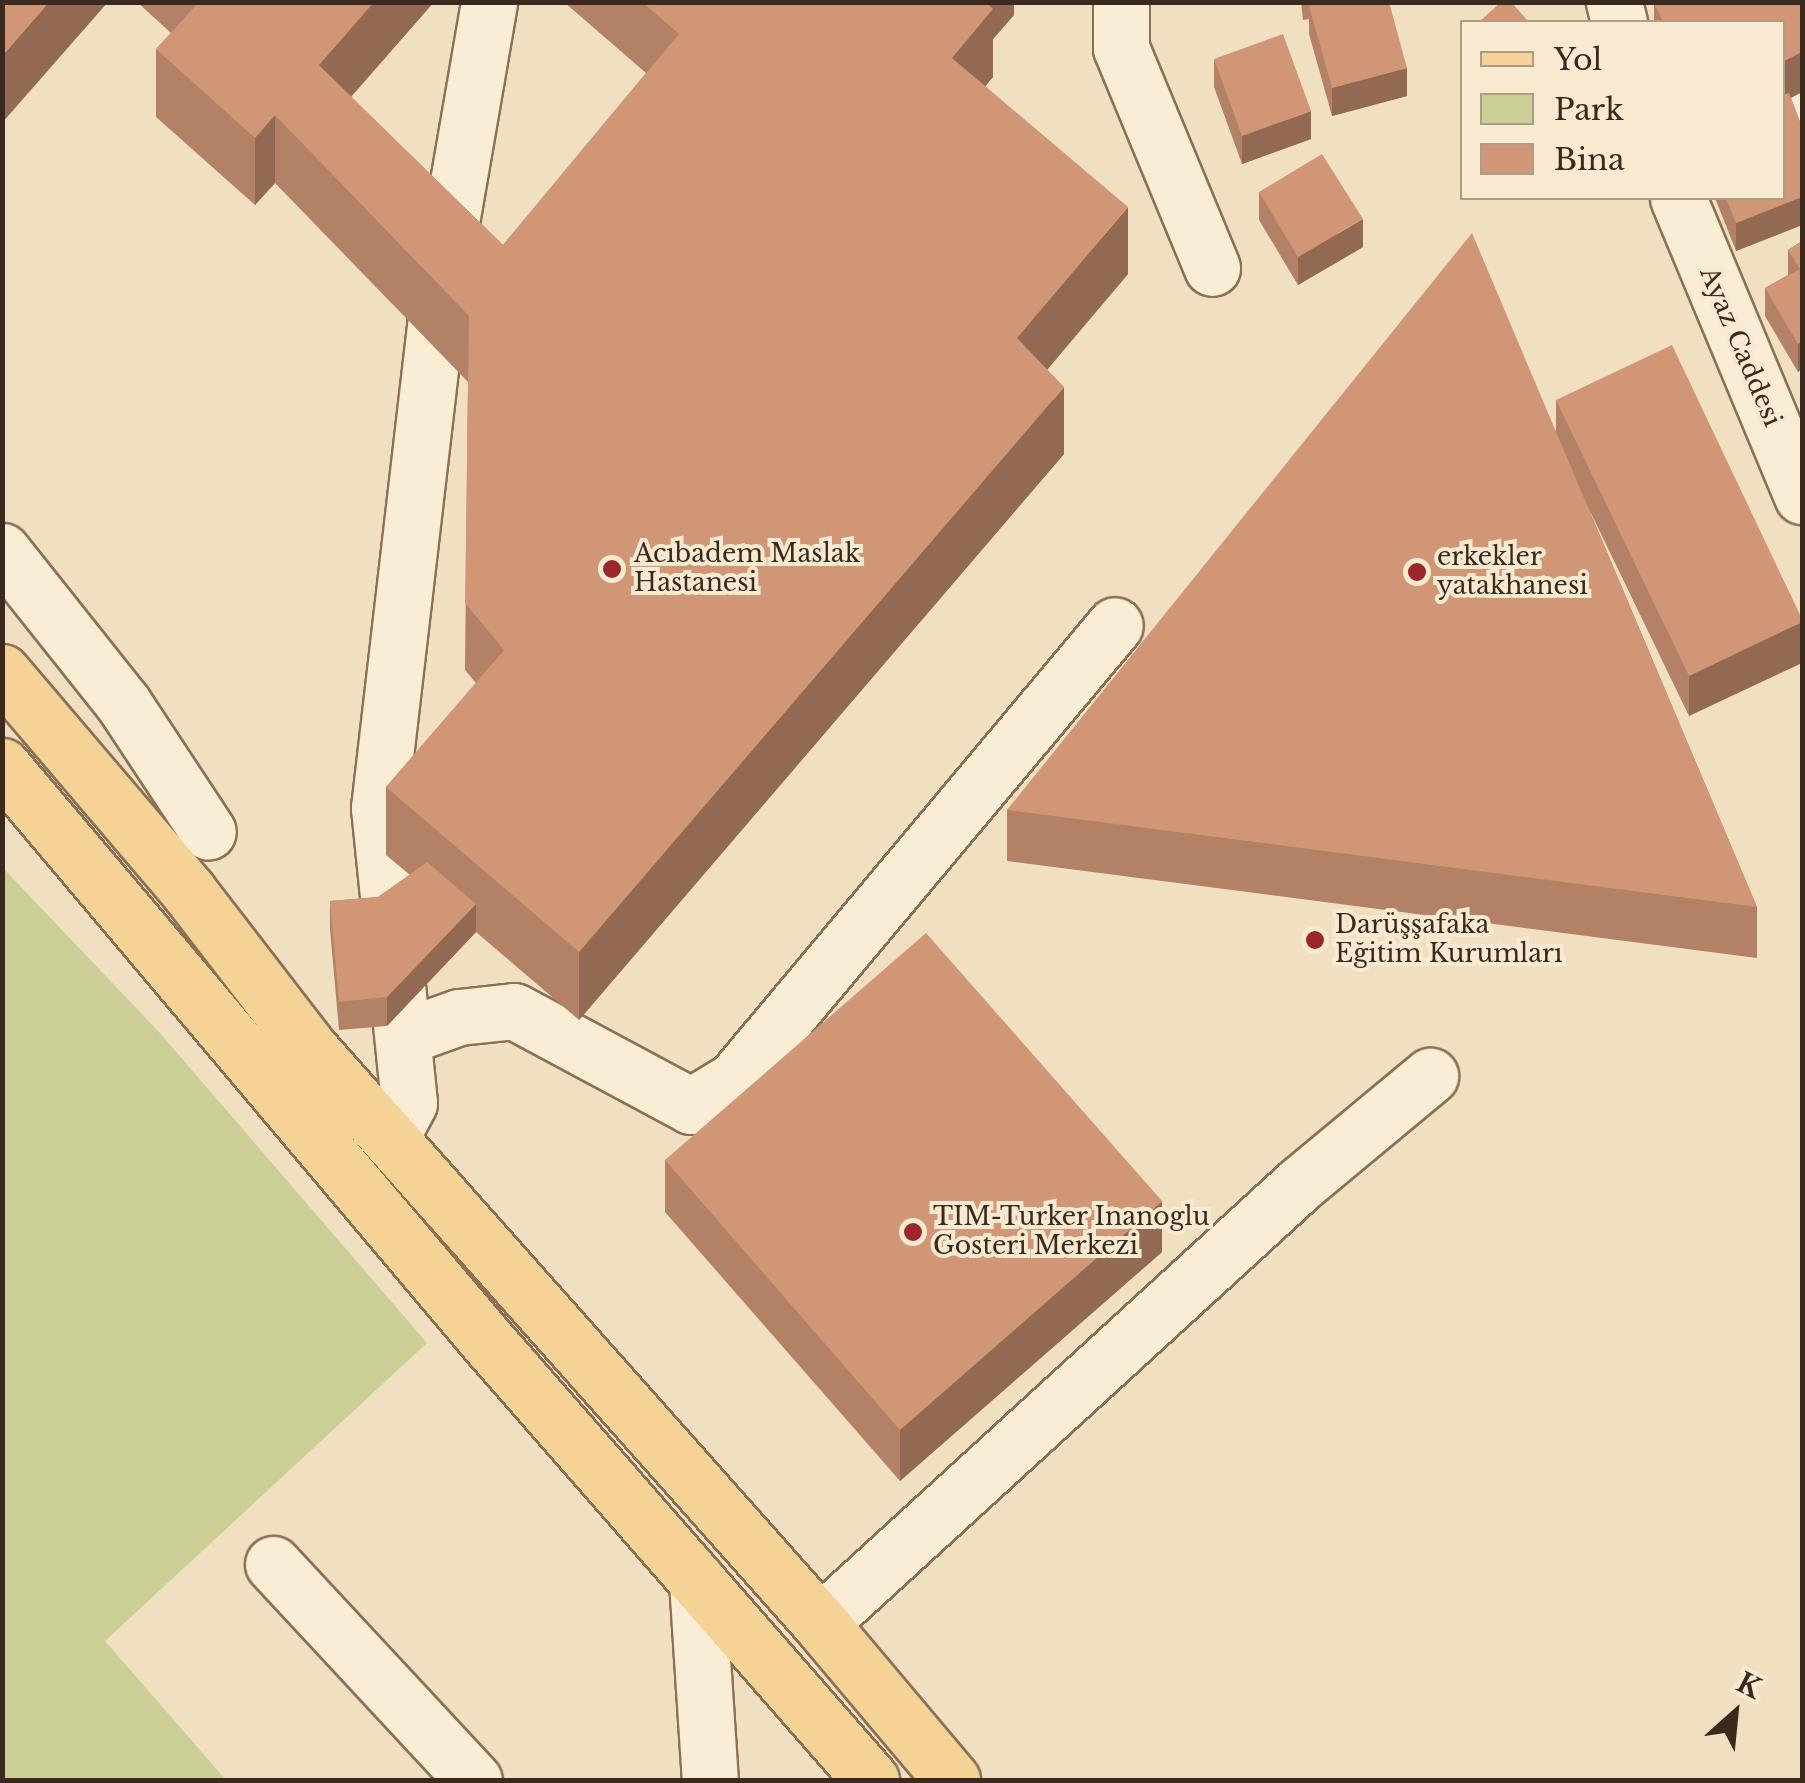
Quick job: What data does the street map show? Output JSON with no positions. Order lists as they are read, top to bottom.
{
  "streets": {
    "street": ["Ayaz Caddesi"]
  },
  "places": [
    "Acıbadem Maslak Hastanesi",
    "erkekler yatakhanesi",
    "Darüşşafaka Eğitim Kurumları",
    "TIM-Turker Inanoglu Gosteri Merkezi"
  ],
  "legend": ["Yol", "Park", "Bina"],
  "north": "top right"
}
